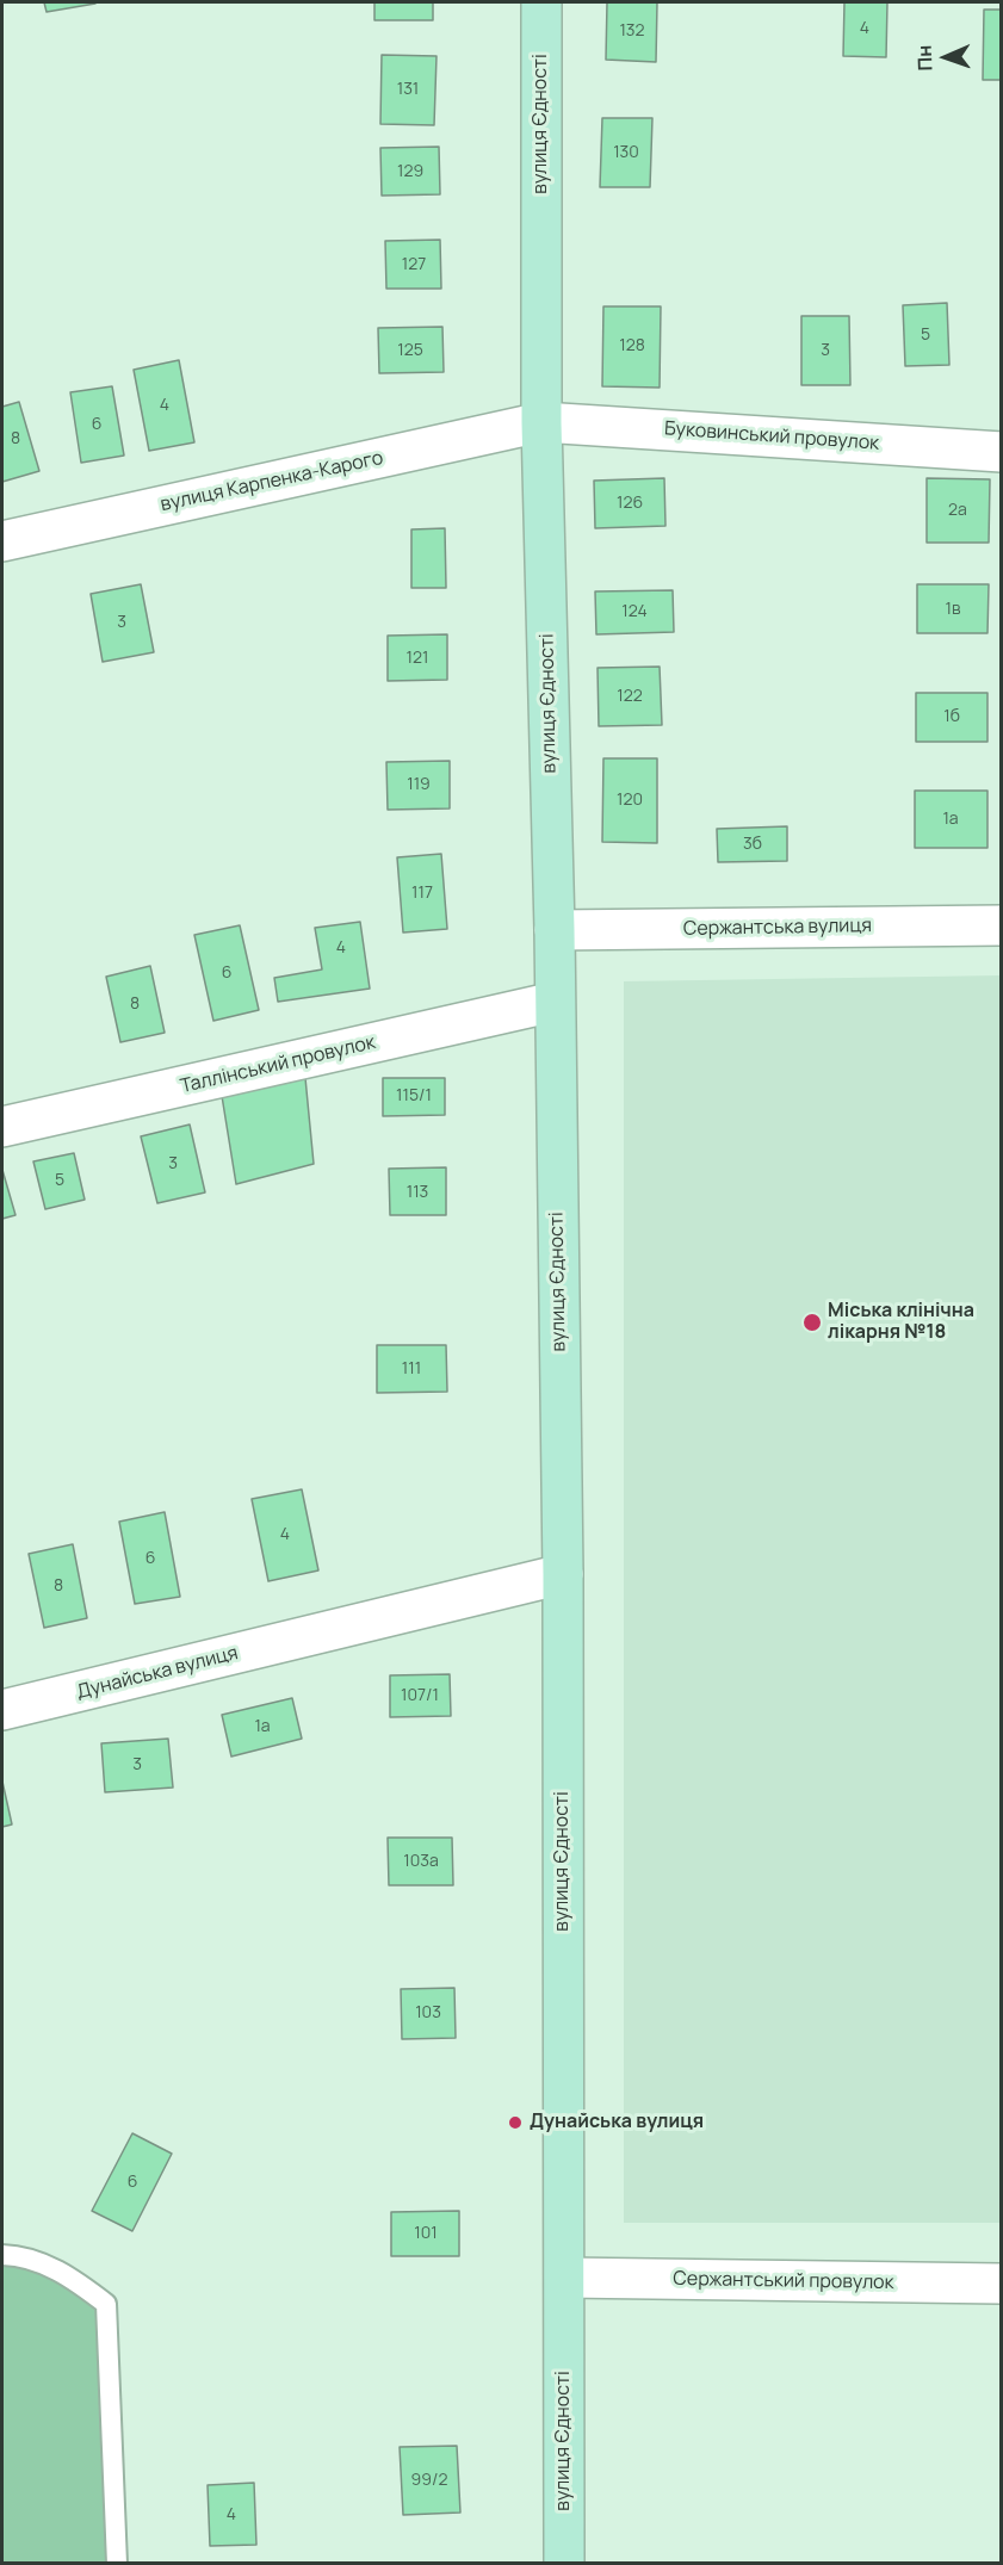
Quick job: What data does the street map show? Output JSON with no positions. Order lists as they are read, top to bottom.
{
  "streets": {
    "main road": ["вулиця Єдності"],
    "street": [
      "Буковинський провулок",
      "вулиця Карпенка-Карого",
      "Сержантська вулиця",
      "Таллінський провулок",
      "Дунайська вулиця",
      "Сержантський провулок"
    ]
  },
  "crossings": [
    ["вулиця Єдності", "Буковинський провулок"],
    ["вулиця Єдності", "вулиця Карпенка-Карого"],
    ["вулиця Єдності", "Сержантська вулиця"],
    ["вулиця Єдності", "Таллінський провулок"],
    ["вулиця Єдності", "Дунайська вулиця"],
    ["вулиця Єдності", "Сержантський провулок"],
    ["Буковинський провулок", "вулиця Карпенка-Карого"]
  ],
  "places": ["Міська клінічна лікарня №18", "Дунайська вулиця"],
  "house_numbers": [
    "4",
    "132",
    "131",
    "130",
    "129",
    "127",
    "5",
    "128",
    "125",
    "3",
    "4",
    "6",
    "8",
    "126",
    "2а",
    "1в",
    "124",
    "3",
    "121",
    "122",
    "1б",
    "119",
    "120",
    "1а",
    "3б",
    "117",
    "4",
    "6",
    "8",
    "115/1",
    "3",
    "5",
    "113",
    "111",
    "4",
    "6",
    "8",
    "107/1",
    "1а",
    "3",
    "103а",
    "103",
    "6",
    "101",
    "99/2",
    "4"
  ],
  "north": "left"
}
